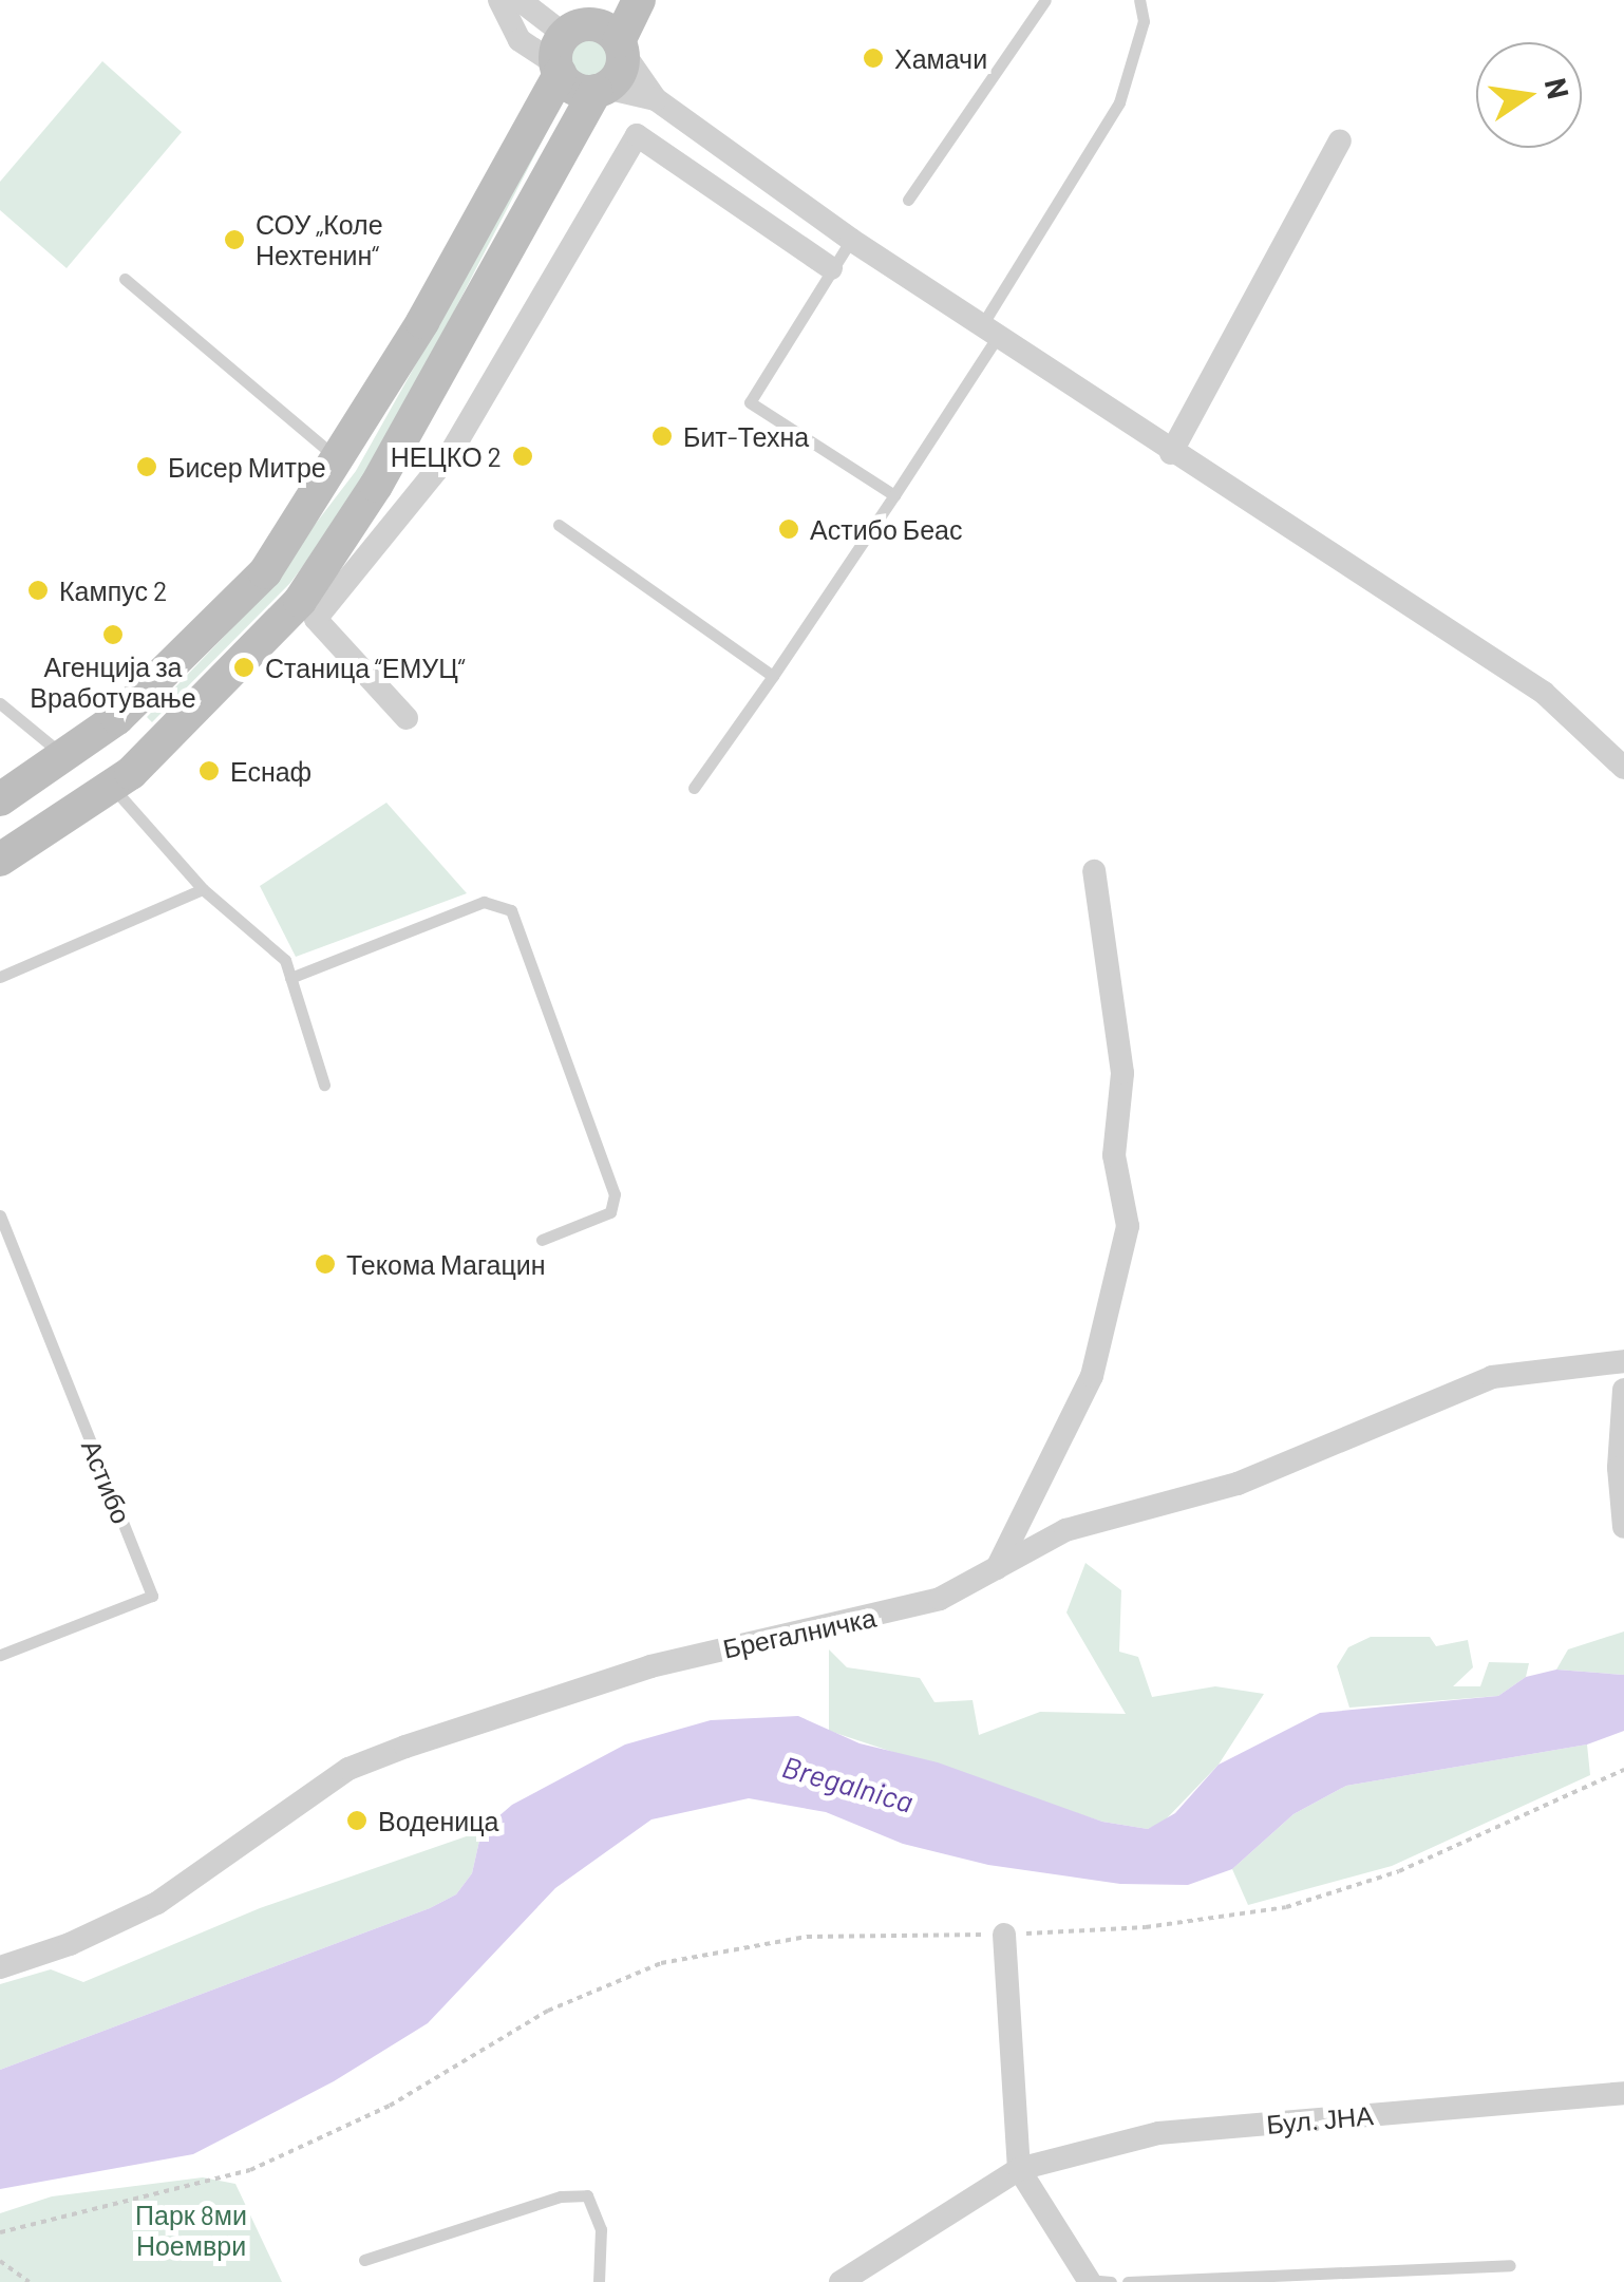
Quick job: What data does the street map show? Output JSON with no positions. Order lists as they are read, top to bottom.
{
  "streets": {
    "street": ["Брегалничка", "Бул. ЈНА"],
    "lane": ["Астибо"]
  },
  "water": ["Bregalnica"],
  "parks": ["Парк 8ми Ноември"],
  "places": [
    "Хамачи",
    "СОУ „Коле Нехтенин“",
    "Бит-Техна",
    "НЕЦКО 2",
    "Бисер Митре",
    "Астибо Беас",
    "Кампус 2",
    "Агенција за Вработување",
    "Станица “ЕМУЦ“",
    "Еснаф",
    "Текома Магацин",
    "Воденица"
  ],
  "north": "right"
}
